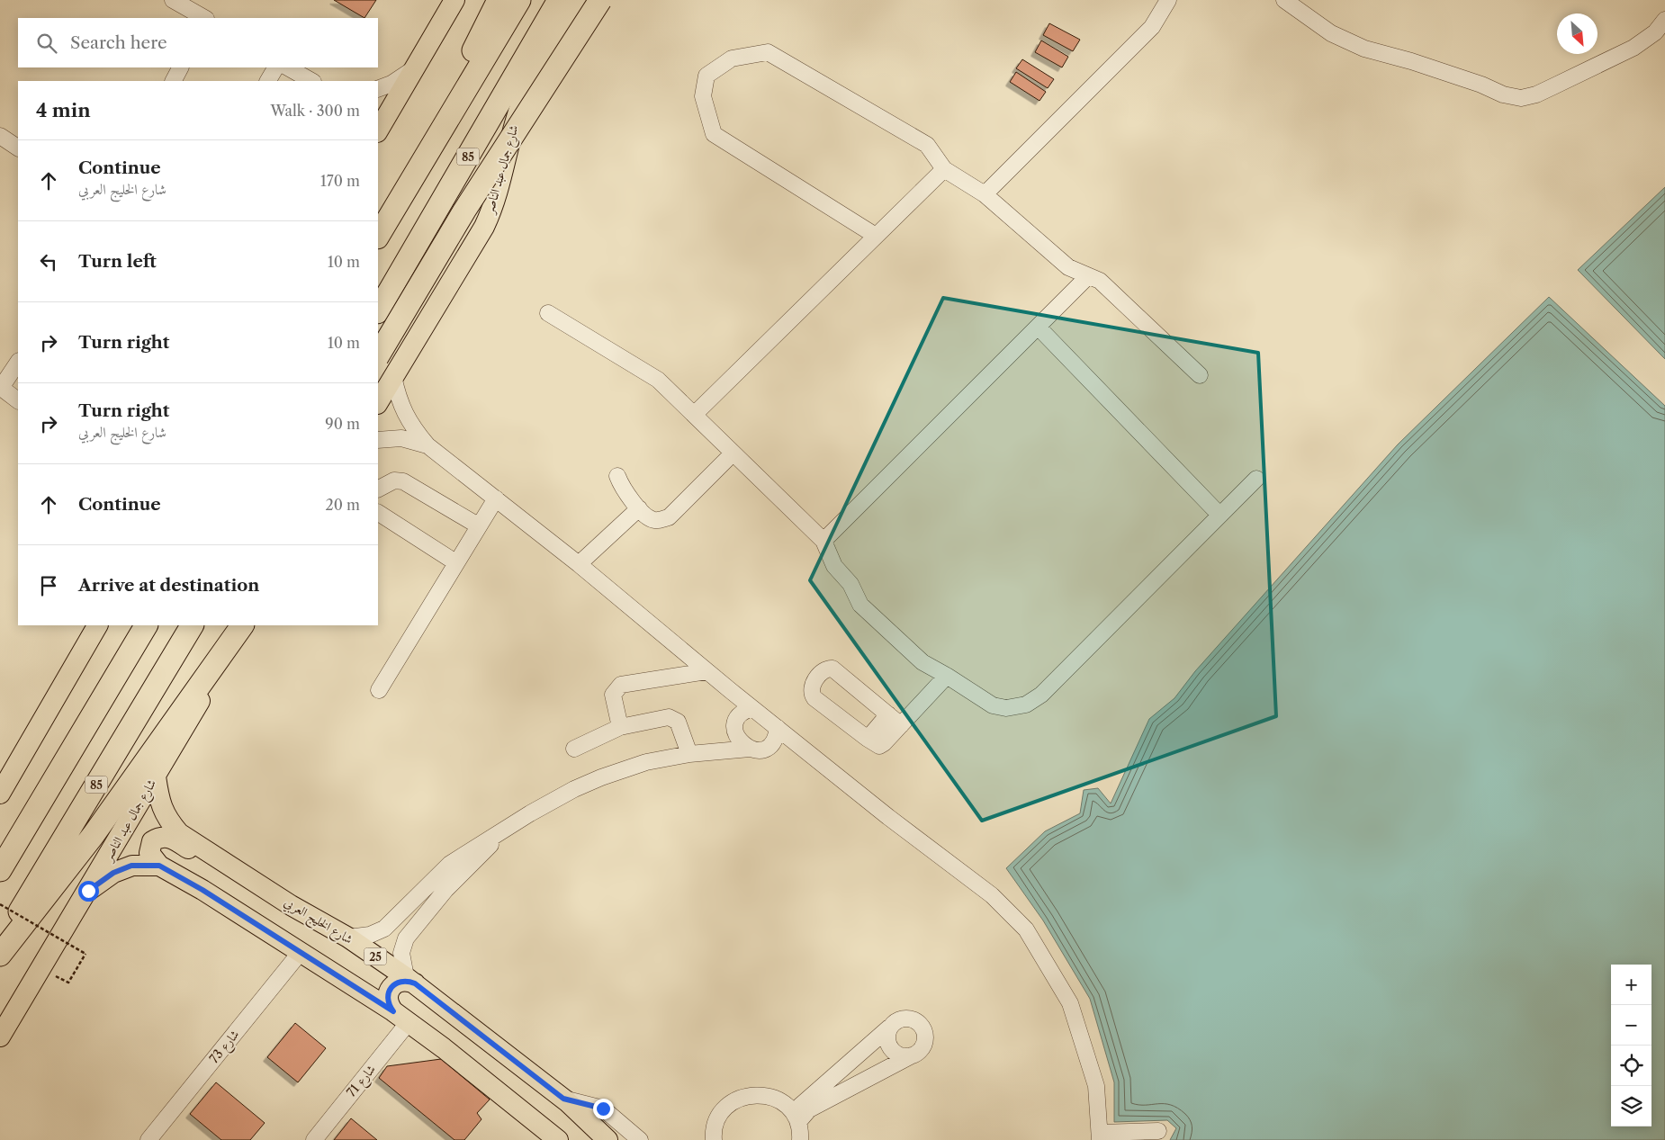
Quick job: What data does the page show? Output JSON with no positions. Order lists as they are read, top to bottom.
{
  "streets": {
    "highway": ["85", "شارع جمال عبد الناصر"],
    "main road": ["شارع الخليج العربي", "25"],
    "street": ["شارع 73", "شارع 71"]
  },
  "crossings": [
    ["شارع جمال عبد الناصر", "شارع الخليج العربي"]
  ],
  "north": "bottom right",
  "page": {
    "search": "Search here",
    "heading": ["4 min", "Walk · 300 m"],
    "list": [
      ["Continue", "شارع الخليج العربي", "170 m"],
      ["Turn left", "10 m"],
      ["Turn right", "10 m"],
      ["Turn right", "شارع الخليج العربي", "90 m"],
      ["Continue", "20 m"],
      "Arrive at destination"
    ],
    "map_buttons": ["+", "−"]
  }
}
